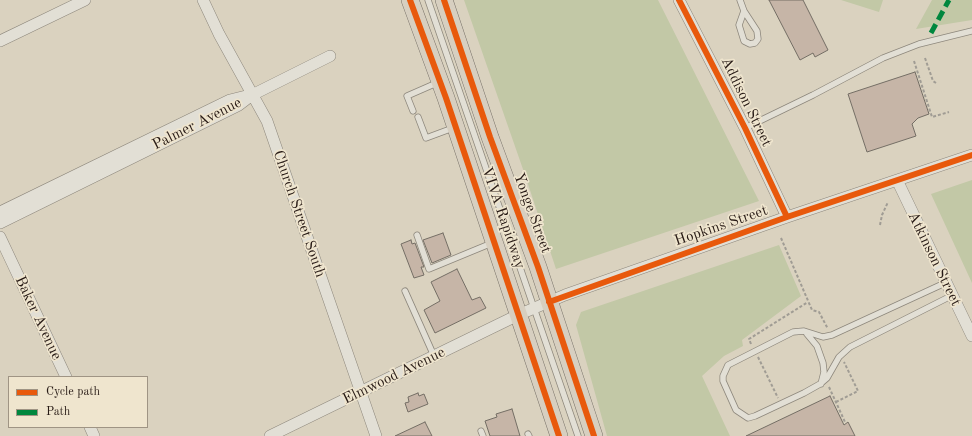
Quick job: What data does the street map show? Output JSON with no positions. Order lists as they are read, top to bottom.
{
  "streets": {
    "main road": ["Yonge Street"],
    "street": [
      "Addison Street",
      "Palmer Avenue",
      "Church Street South",
      "Hopkins Street",
      "Atkinson Street",
      "Baker Avenue",
      "Elmwood Avenue"
    ],
    "lane": ["VIVA Rapidway"]
  },
  "crossings": [
    ["Addison Street", "Hopkins Street"],
    ["Palmer Avenue", "Church Street South"],
    ["Yonge Street", "VIVA Rapidway"],
    ["Yonge Street", "Hopkins Street"],
    ["Church Street South", "Elmwood Avenue"],
    ["VIVA Rapidway", "Hopkins Street"],
    ["Hopkins Street", "Atkinson Street"],
    ["Hopkins Street", "Elmwood Avenue"]
  ],
  "legend": ["Cycle path", "Path"]
}
